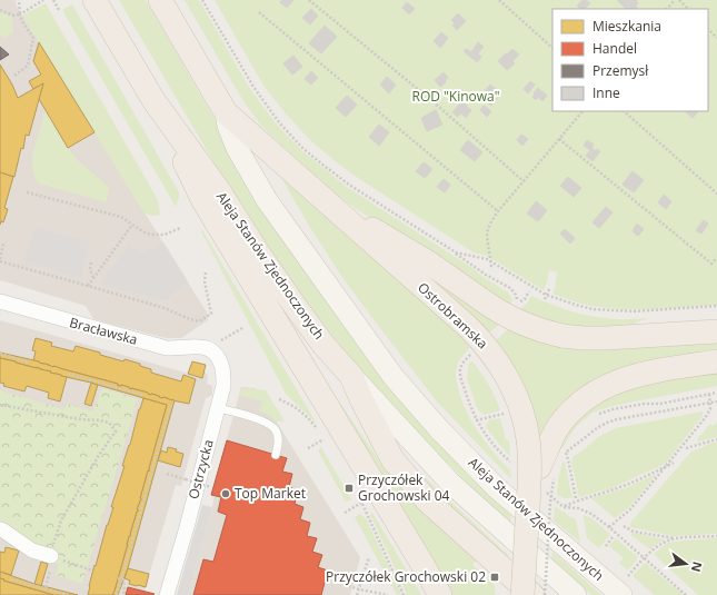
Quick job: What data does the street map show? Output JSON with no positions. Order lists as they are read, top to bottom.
{
  "streets": {
    "main road": ["Aleja Stanów Zjednoczonych", "Ostrobramska"],
    "street": ["Bracławska", "Ostrzycka"]
  },
  "crossings": [
    ["Aleja Stanów Zjednoczonych", "Ostrobramska"],
    ["Bracławska", "Ostrzycka"]
  ],
  "parks": ["ROD \"Kinowa\""],
  "places": {
    "transit": ["Przyczółek Grochowski 04", "Przyczółek Grochowski 02"],
    "other": ["Top Market"]
  },
  "legend": [
    "Mieszkania",
    "Handel",
    "Przemysł",
    "Inne"
  ],
  "north": "right"
}
